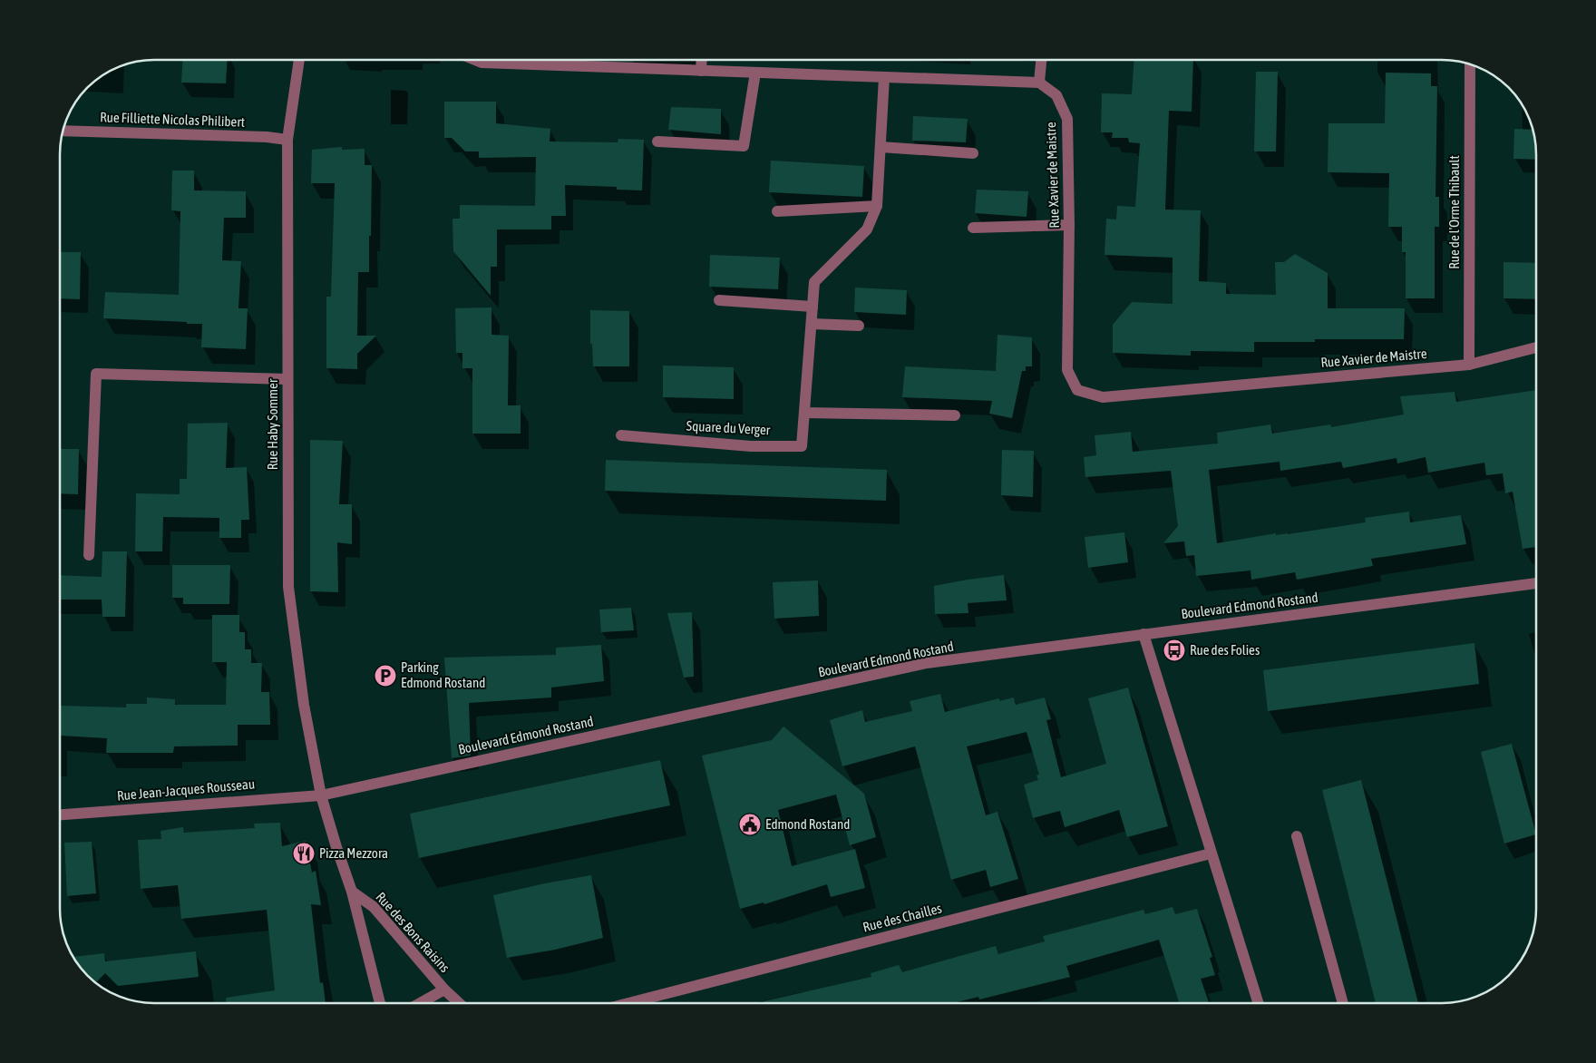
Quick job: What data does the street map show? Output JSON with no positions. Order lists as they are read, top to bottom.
{
  "streets": {
    "street": [
      "Rue Filliette Nicolas Philibert",
      "Rue Xavier de Maistre",
      "Rue de l'Orme Thibault",
      "Rue Haby Sommer",
      "Square du Verger",
      "Boulevard Edmond Rostand",
      "Rue Jean-Jacques Rousseau",
      "Rue des Chailles",
      "Rue des Bons Raisins"
    ]
  },
  "crossings": [
    ["Rue Filliette Nicolas Philibert", "Rue Haby Sommer"],
    ["Rue Xavier de Maistre", "Rue de l'Orme Thibault"],
    ["Rue Haby Sommer", "Boulevard Edmond Rostand"],
    ["Rue Haby Sommer", "Rue Jean-Jacques Rousseau"],
    ["Boulevard Edmond Rostand", "Rue Jean-Jacques Rousseau"]
  ],
  "places": {
    "bus stop": ["Rue des Folies"],
    "parking": ["Parking Edmond Rostand"],
    "public building": ["Edmond Rostand"],
    "restaurant": ["Pizza Mezzora"]
  }
}
